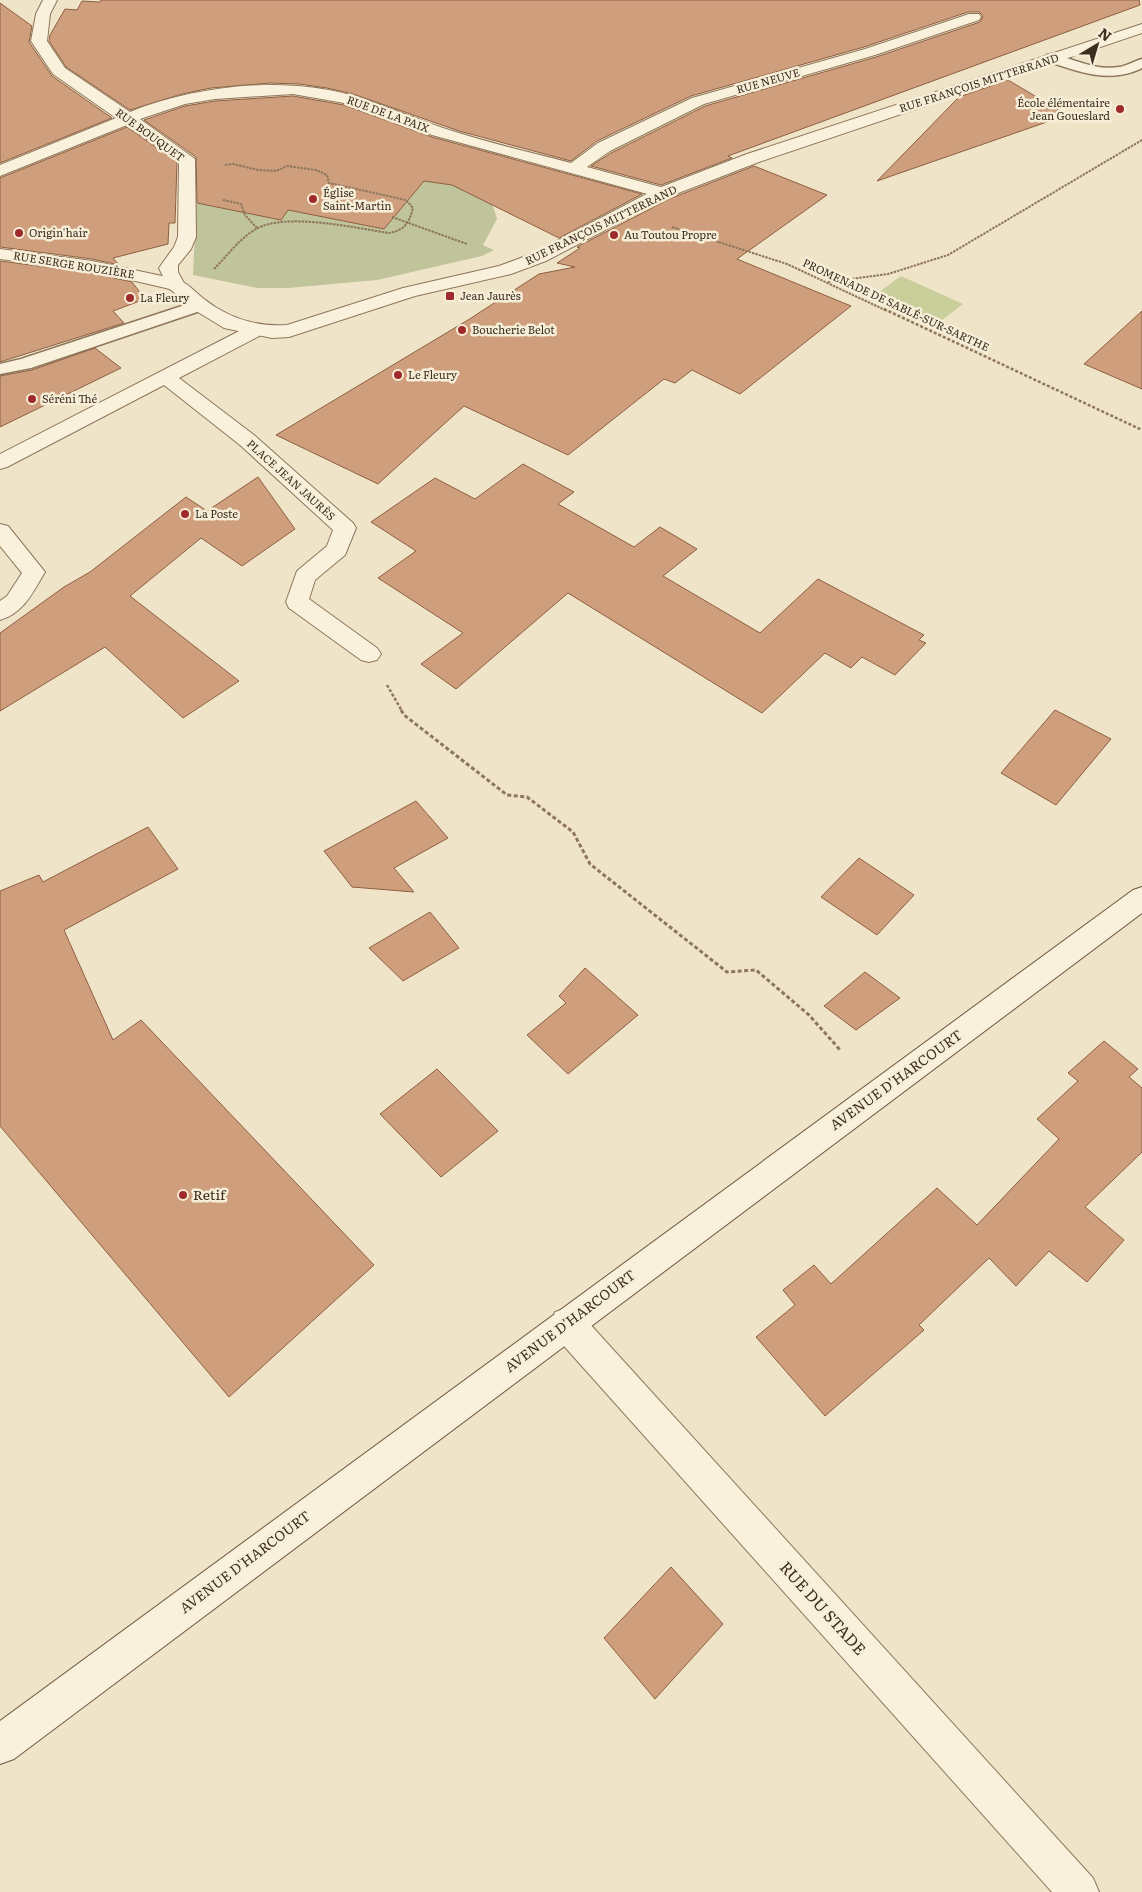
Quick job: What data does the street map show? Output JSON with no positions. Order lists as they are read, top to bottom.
{
  "streets": {
    "street": [
      "RUE NEUVE",
      "RUE FRANÇOIS MITTERRAND",
      "RUE DE LA PAIX",
      "RUE BOUQUET",
      "RUE SERGE ROUZIÈRE",
      "PLACE JEAN JAURÈS",
      "AVENUE D'HARCOURT",
      "RUE DU STADE"
    ],
    "path": ["PROMENADE DE SABLÉ-SUR-SARTHE"]
  },
  "crossings": [
    ["RUE NEUVE", "RUE DE LA PAIX"],
    ["RUE FRANÇOIS MITTERRAND", "RUE DE LA PAIX"],
    ["RUE FRANÇOIS MITTERRAND", "RUE BOUQUET"],
    ["RUE FRANÇOIS MITTERRAND", "RUE SERGE ROUZIÈRE"],
    ["RUE DE LA PAIX", "RUE BOUQUET"],
    ["RUE BOUQUET", "RUE SERGE ROUZIÈRE"],
    ["AVENUE D'HARCOURT", "RUE DU STADE"]
  ],
  "places": {
    "other": [
      "École élémentaire Jean Goueslard",
      "Église Saint-Martin",
      "Origin'hair",
      "Au Toutou Propre",
      "La Fleury",
      "Boucherie Belot",
      "Le Fleury",
      "Séréni Thé",
      "La Poste",
      "Retif"
    ],
    "transit": ["Jean Jaurès"]
  },
  "north": "top right"
}
